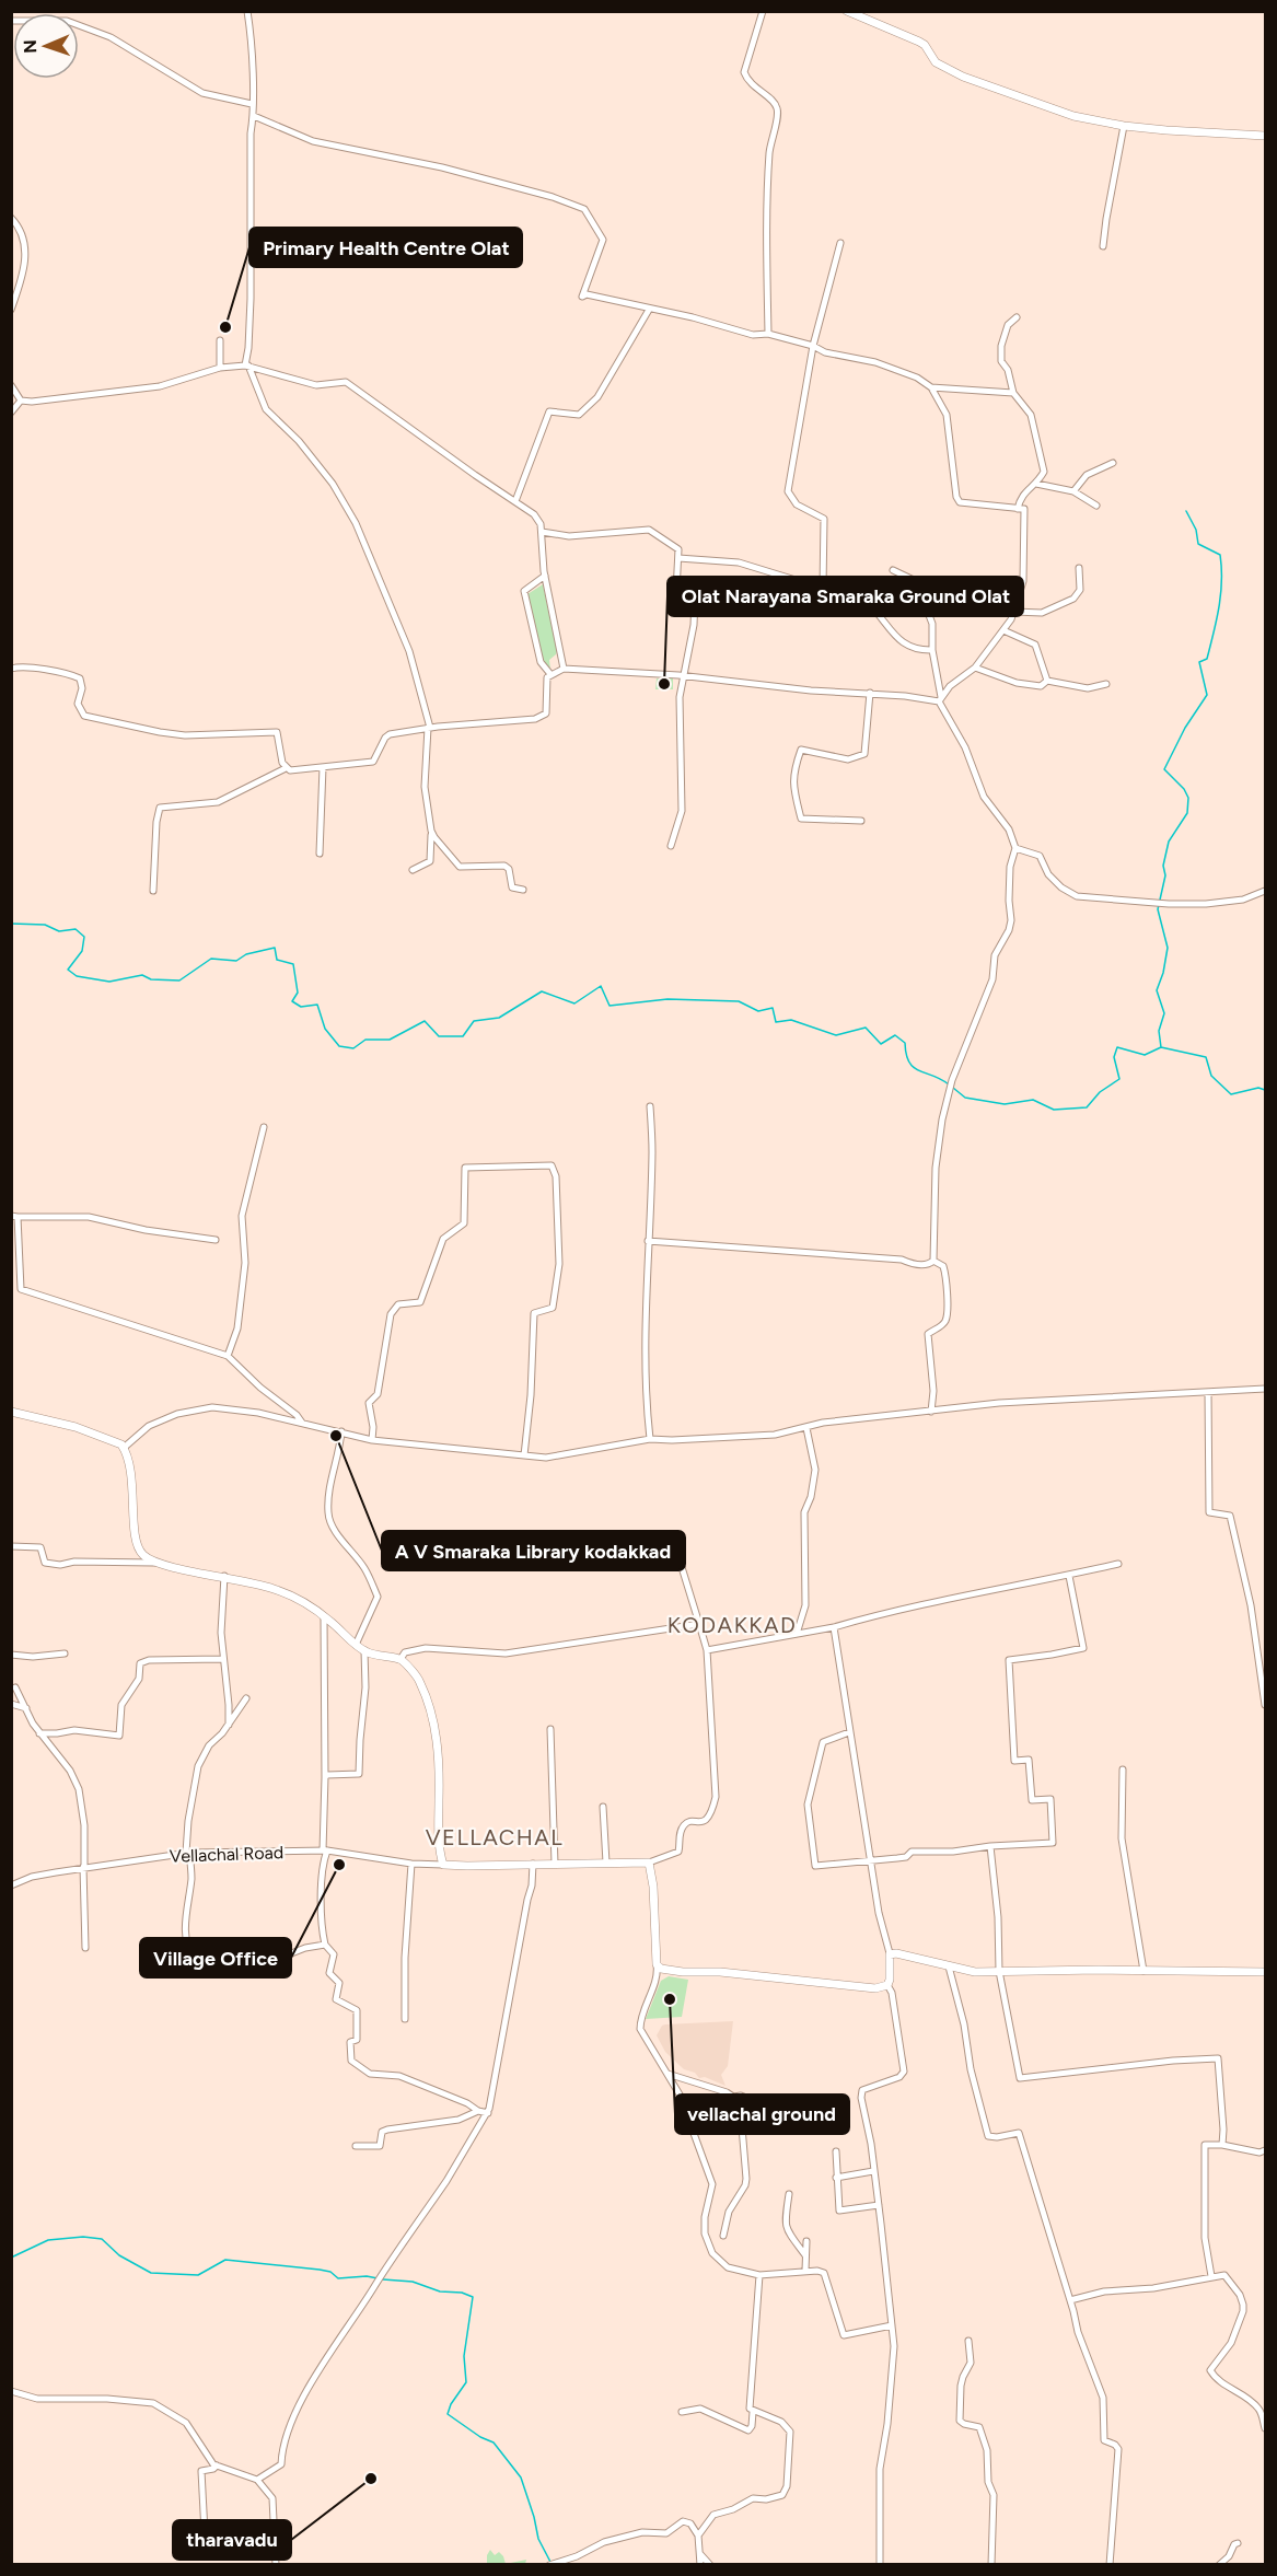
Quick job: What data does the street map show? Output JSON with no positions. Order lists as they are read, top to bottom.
{
  "streets": {
    "street": ["Vellachal Road"]
  },
  "districts": ["KODAKKAD", "VELLACHAL"],
  "places": [
    "Primary Health Centre Olat",
    "Olat Narayana Smaraka Ground Olat",
    "A V Smaraka Library kodakkad",
    "Village Office",
    "vellachal ground",
    "tharavadu"
  ],
  "north": "left"
}
